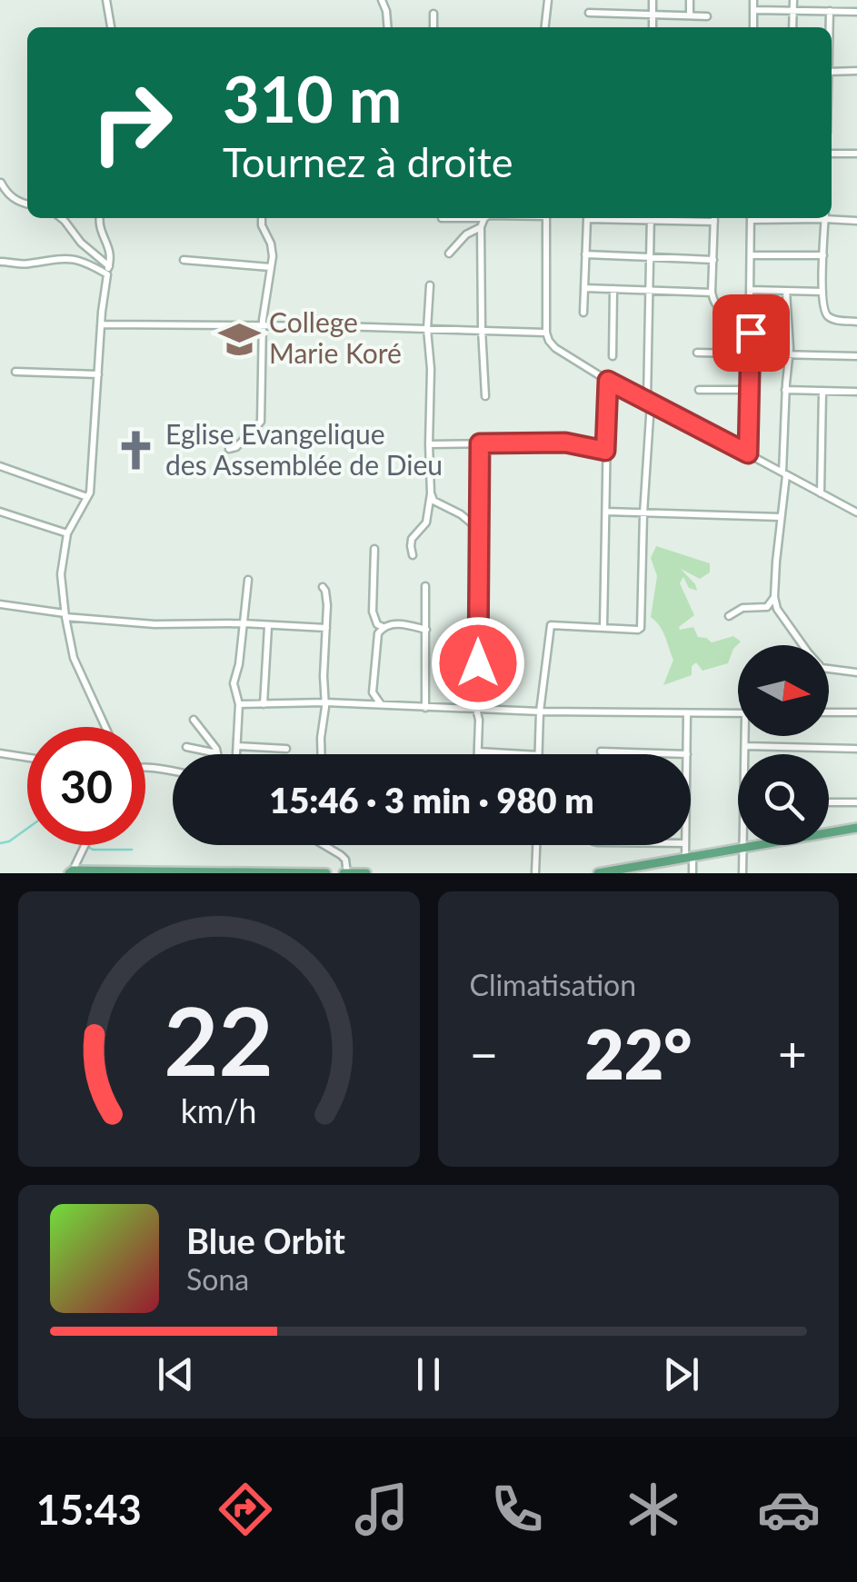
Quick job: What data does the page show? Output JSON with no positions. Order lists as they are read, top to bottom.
{
  "places": {
    "school or university": ["College Marie Koré"],
    "church": ["Eglise Evangelique des Assemblée de Dieu"]
  },
  "north": "right",
  "page": {
    "turn": ["310 m", "Tournez à droite"],
    "limit": "30",
    "trip": "15:46 · 3 min · 980 m",
    "tile": "Climatisation",
    "heat": ["−", "22°", "+"],
    "song": ["Blue Orbit", "Sona"],
    "tabs": "15:43",
    "gauge": ["22", "km/h"]
  }
}
